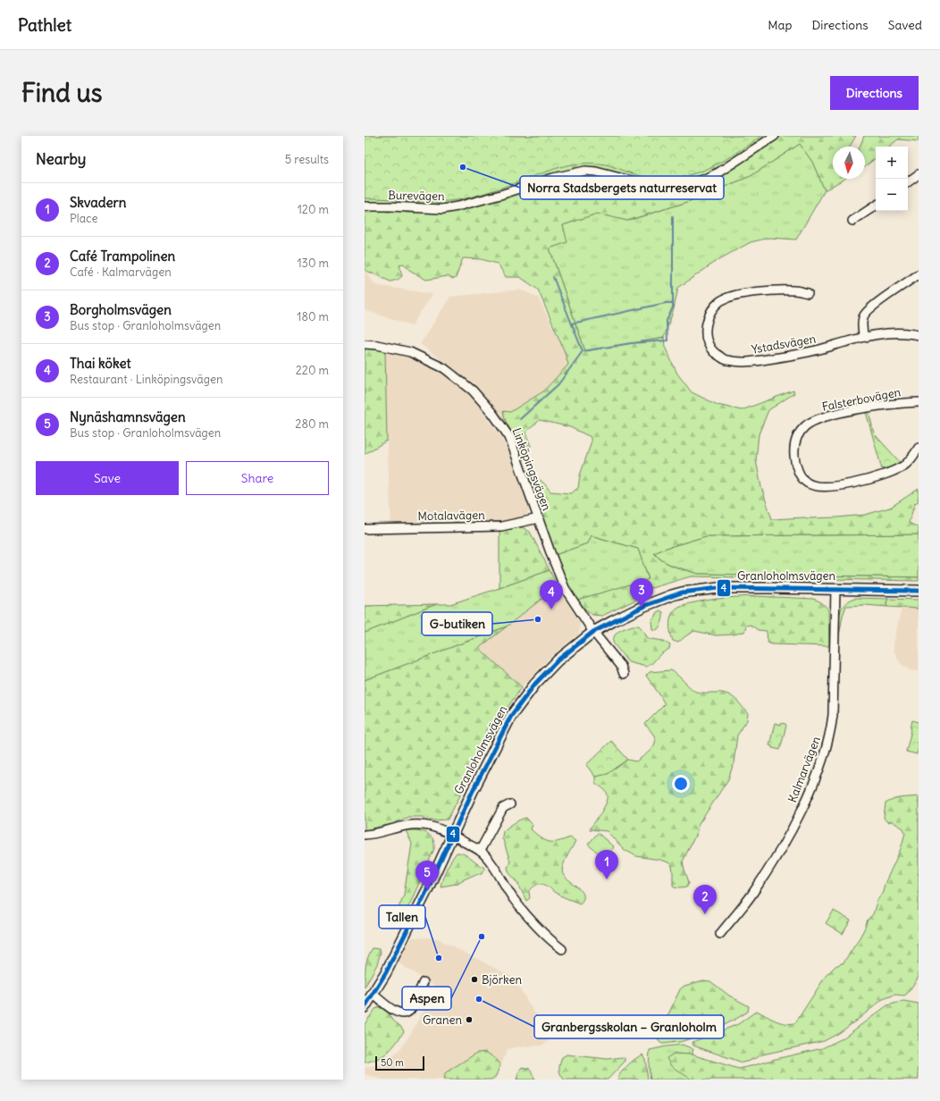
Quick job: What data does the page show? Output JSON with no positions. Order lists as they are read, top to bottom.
{
  "streets": {
    "street": [
      "Burevägen",
      "Ystadsvägen",
      "Falsterbovägen",
      "Linköpingsvägen",
      "Motalavägen",
      "Granloholmsvägen",
      "Kalmarvägen"
    ]
  },
  "crossings": [
    ["Linköpingsvägen", "Motalavägen"],
    ["Linköpingsvägen", "Granloholmsvägen"],
    ["Granloholmsvägen", "Kalmarvägen"]
  ],
  "places": [
    "Norra Stadsbergets naturreservat",
    "G-butiken",
    "Aspen",
    "Tallen",
    "Björken",
    "Granbergsskolan – Granloholm",
    "Granen"
  ],
  "lines": ["transit line 4"],
  "scale_bar": "50 m",
  "north": "bottom",
  "page": {
    "header": "Pathlet",
    "nav": ["Map", "Directions", "Saved"],
    "buttons": [
      "Directions",
      ["Save", "Share"]
    ],
    "title": "Find us",
    "heading": ["Nearby", "5 results"],
    "map_buttons": ["+", "−"],
    "list": [
      {
        "mark": "1",
        "name": "Skvadern",
        "note": "Place",
        "value": "120 m"
      },
      {
        "mark": "2",
        "name": "Café Trampolinen",
        "note": "Café · Kalmarvägen",
        "value": "130 m"
      },
      {
        "mark": "3",
        "name": "Borgholmsvägen",
        "note": "Bus stop · Granloholmsvägen",
        "value": "180 m"
      },
      {
        "mark": "4",
        "name": "Thai köket",
        "note": "Restaurant · Linköpingsvägen",
        "value": "220 m"
      },
      {
        "mark": "5",
        "name": "Nynäshamnsvägen",
        "note": "Bus stop · Granloholmsvägen",
        "value": "280 m"
      }
    ],
    "pins": [
      "3",
      "4",
      "1",
      "5",
      "2"
    ],
    "scale": "50 m"
  }
}
